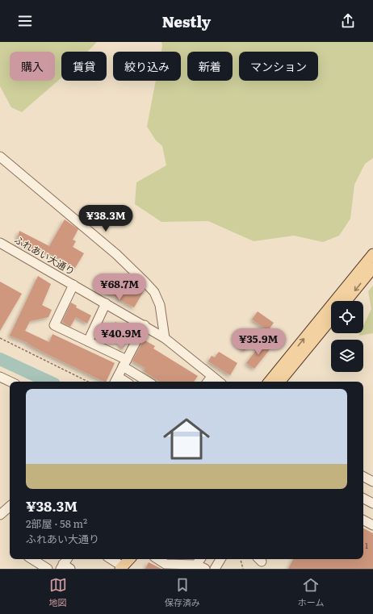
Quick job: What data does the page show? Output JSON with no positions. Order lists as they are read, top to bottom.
{
  "streets": {
    "street": ["ふれあい大通り"]
  },
  "house_numbers": ["1"],
  "page": {
    "header": "Nestly",
    "chip": [
      "購入",
      "賃貸",
      "絞り込み",
      "新着",
      "マンション"
    ],
    "price": [
      "¥38.3M",
      "¥68.7M",
      "¥40.9M",
      "¥35.9M"
    ],
    "list": [
      {
        "name": "¥38.3M",
        "note": "2部屋 · 58 m² · ふれあい大通り"
      }
    ],
    "tabs": ["地図", "保存済み", "ホーム"]
  }
}
